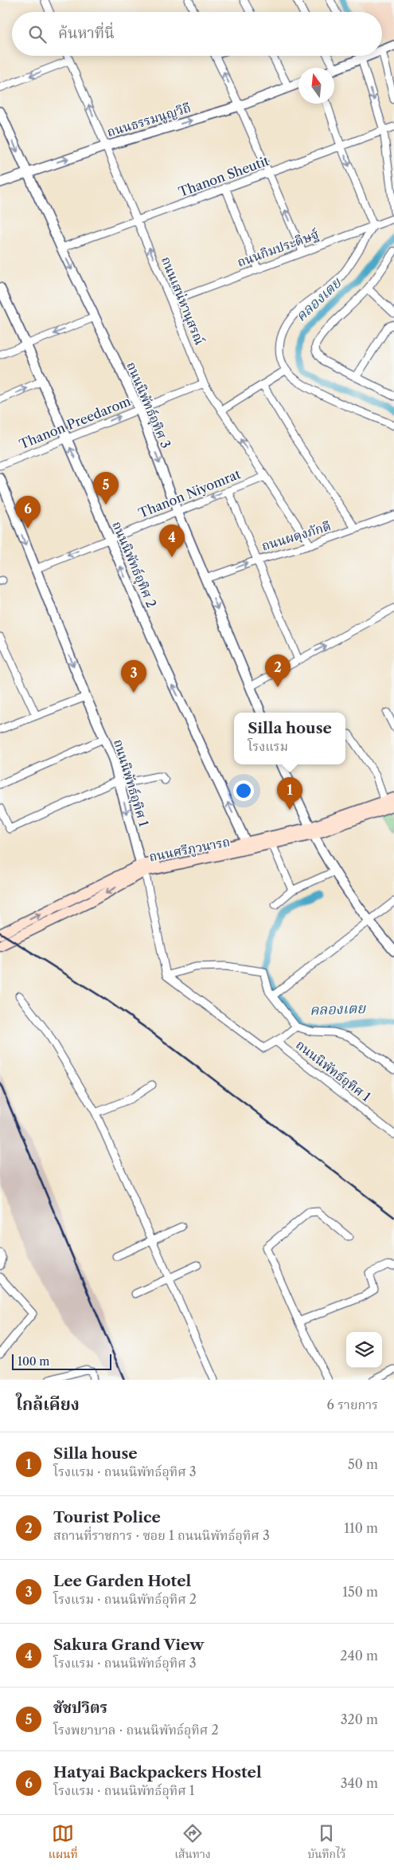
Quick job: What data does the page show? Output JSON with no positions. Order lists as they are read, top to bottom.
{
  "streets": {
    "main road": ["ถนนศรีภูวนารถ"],
    "street": [
      "ถนนธรรมนูญวิถี",
      "Thanon Sheutit",
      "ถนนกิมประดิษฐ์",
      "ถนนเสน่หานุสรณ์",
      "ถนนนิพัทธ์อุทิศ 3",
      "Thanon Preedarom",
      "Thanon Niyomrat",
      "ถนนผดุงภักดี",
      "ถนนนิพัทธ์อุทิศ 2",
      "ถนนนิพัทธ์อุทิศ 1"
    ]
  },
  "crossings": [
    ["ถนนธรรมนูญวิถี", "ถนนเสน่หานุสรณ์"],
    ["ถนนธรรมนูญวิถี", "ถนนนิพัทธ์อุทิศ 3"],
    ["Thanon Sheutit", "ถนนเสน่หานุสรณ์"],
    ["Thanon Sheutit", "ถนนนิพัทธ์อุทิศ 3"],
    ["ถนนกิมประดิษฐ์", "ถนนเสน่หานุสรณ์"],
    ["ถนนเสน่หานุสรณ์", "Thanon Preedarom"],
    ["ถนนเสน่หานุสรณ์", "Thanon Niyomrat"],
    ["ถนนเสน่หานุสรณ์", "ถนนผดุงภักดี"],
    ["ถนนนิพัทธ์อุทิศ 3", "Thanon Preedarom"],
    ["ถนนนิพัทธ์อุทิศ 3", "Thanon Niyomrat"],
    ["ถนนนิพัทธ์อุทิศ 3", "ถนนผดุงภักดี"],
    ["Thanon Preedarom", "ถนนนิพัทธ์อุทิศ 2"],
    ["Thanon Niyomrat", "ถนนนิพัทธ์อุทิศ 2"],
    ["Thanon Niyomrat", "ถนนนิพัทธ์อุทิศ 1"],
    ["ถนนนิพัทธ์อุทิศ 2", "ถนนศรีภูวนารถ"],
    ["ถนนนิพัทธ์อุทิศ 1", "ถนนศรีภูวนารถ"]
  ],
  "one_way": [
    "ถนนธรรมนูญวิถี",
    "Thanon Preedarom",
    "Thanon Niyomrat",
    "ถนนนิพัทธ์อุทิศ 2",
    "ถนนนิพัทธ์อุทิศ 1"
  ],
  "water": ["คลองเตย"],
  "scale_bar": "100 m",
  "north": "top",
  "page": {
    "search": "ค้นหาที่นี่",
    "pins": [
      "5",
      "6",
      "4",
      "2",
      "3",
      "1"
    ],
    "popup": ["Silla house", "โรงแรม"],
    "scale": "100 m",
    "heading": ["ใกล้เคียง", "6 รายการ"],
    "list": [
      {
        "mark": "1",
        "name": "Silla house",
        "note": "โรงแรม · ถนนนิพัทธ์อุทิศ 3",
        "value": "50 m"
      },
      {
        "mark": "2",
        "name": "Tourist Police",
        "note": "สถานที่ราชการ · ซอย 1 ถนนนิพัทธ์อุทิศ 3",
        "value": "110 m"
      },
      {
        "mark": "3",
        "name": "Lee Garden Hotel",
        "note": "โรงแรม · ถนนนิพัทธ์อุทิศ 2",
        "value": "150 m"
      },
      {
        "mark": "4",
        "name": "Sakura Grand View",
        "note": "โรงแรม · ถนนนิพัทธ์อุทิศ 3",
        "value": "240 m"
      },
      {
        "mark": "5",
        "name": "ชัชปวิตร",
        "note": "โรงพยาบาล · ถนนนิพัทธ์อุทิศ 2",
        "value": "320 m"
      },
      {
        "mark": "6",
        "name": "Hatyai Backpackers Hostel",
        "note": "โรงแรม · ถนนนิพัทธ์อุทิศ 1",
        "value": "340 m"
      }
    ],
    "nav": ["แผนที่", "เส้นทาง", "บันทึกไว้"]
  }
}
